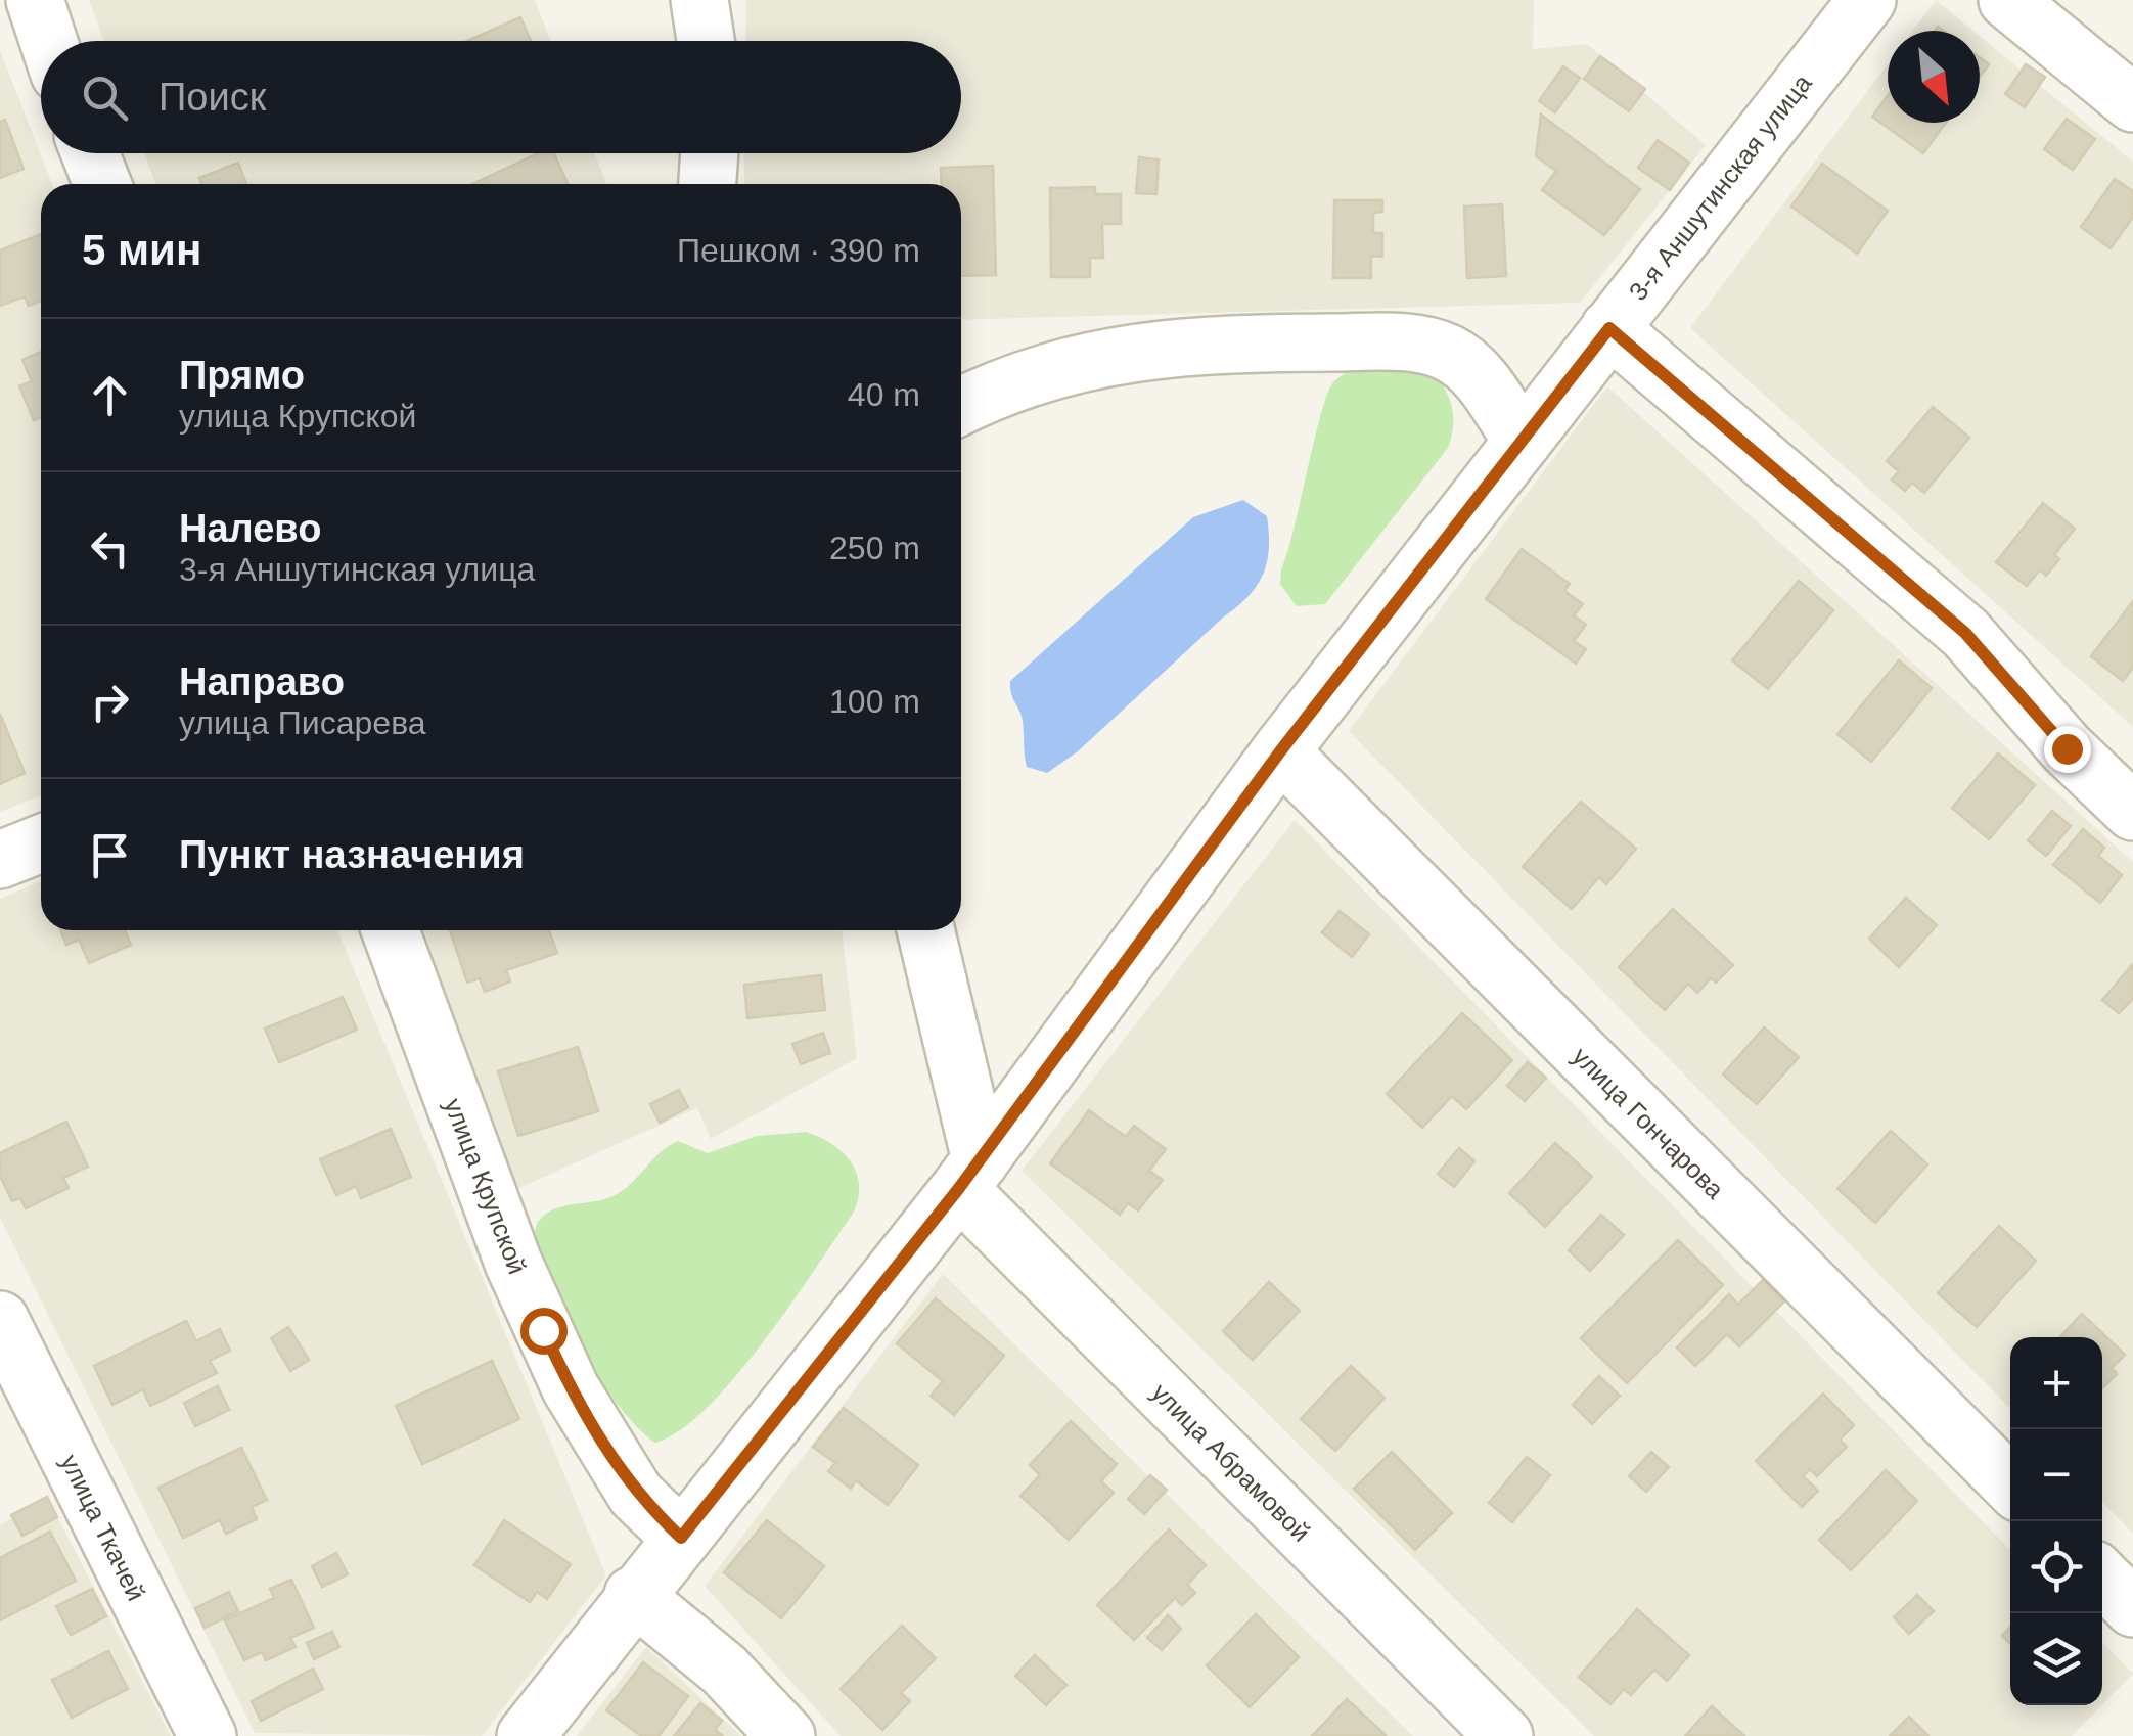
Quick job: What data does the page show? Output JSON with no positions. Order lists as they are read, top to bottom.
{
  "streets": {
    "street": [
      "3-я Аншутинская улица",
      "улица Гончарова",
      "улица Крупской",
      "улица Абрамовой",
      "улица Ткачей"
    ]
  },
  "crossings": [
    ["3-я Аншутинская улица", "улица Гончарова"],
    ["3-я Аншутинская улица", "улица Крупской"],
    ["3-я Аншутинская улица", "улица Абрамовой"]
  ],
  "north": "bottom right",
  "page": {
    "search": "Поиск",
    "heading": ["5 мин", "Пешком · 390 m"],
    "list": [
      ["Прямо", "улица Крупской", "40 m"],
      ["Налево", "3-я Аншутинская улица", "250 m"],
      ["Направо", "улица Писарева", "100 m"],
      "Пункт назначения"
    ],
    "map_buttons": ["+", "−"]
  }
}
